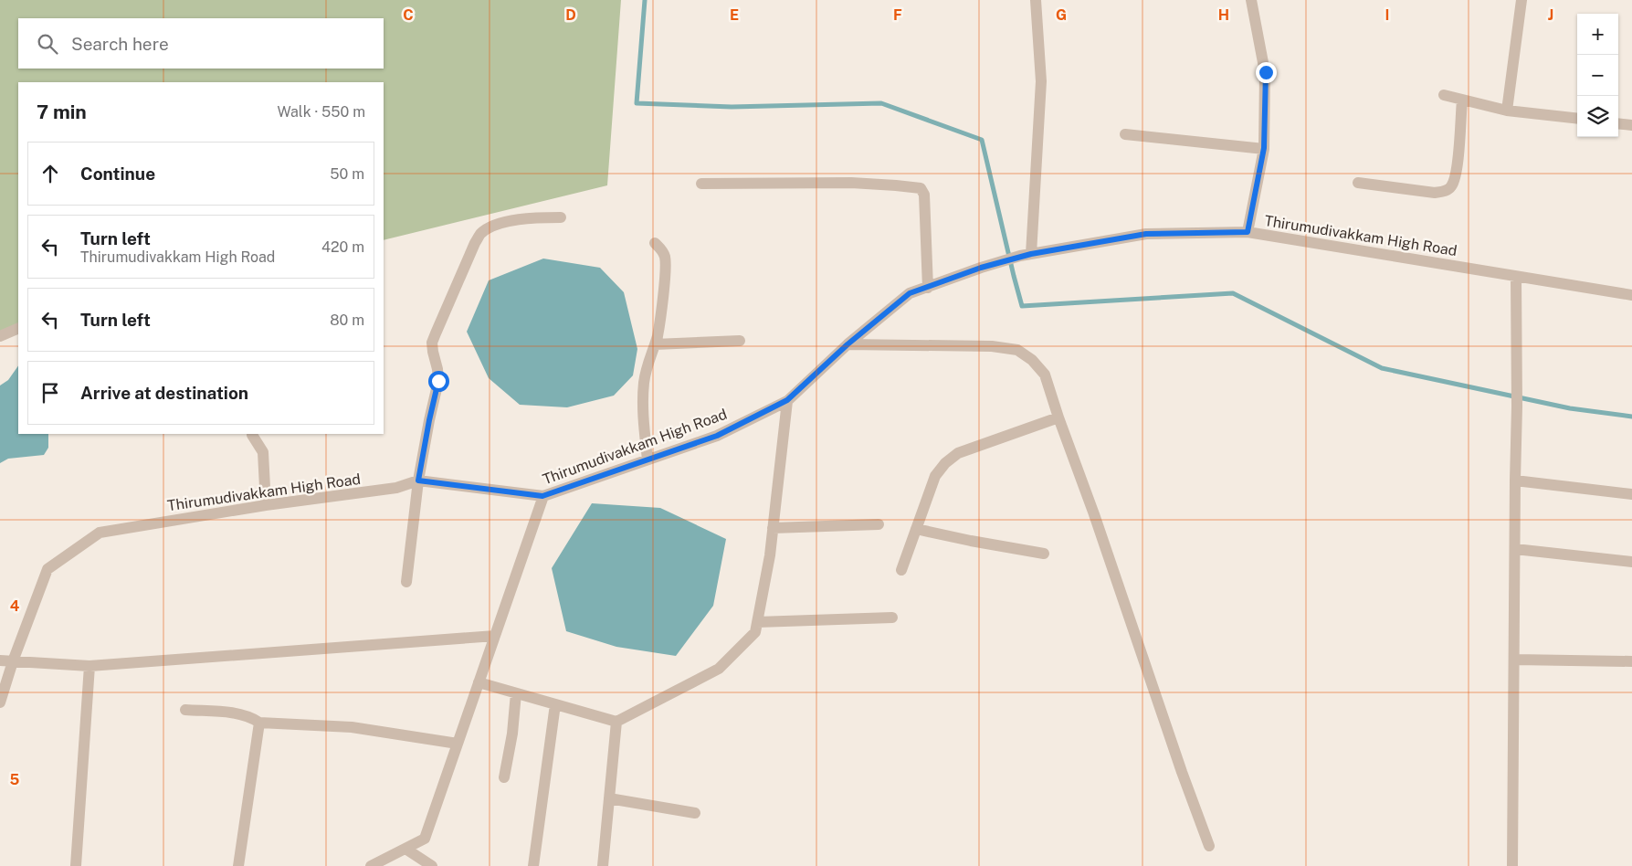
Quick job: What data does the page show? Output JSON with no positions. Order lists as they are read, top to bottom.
{
  "streets": {
    "street": ["Thirumudivakkam High Road"]
  },
  "page": {
    "map_buttons": ["+", "−"],
    "search": "Search here",
    "heading": ["7 min", "Walk · 550 m"],
    "list": [
      ["Continue", "50 m"],
      ["Turn left", "Thirumudivakkam High Road", "420 m"],
      ["Turn left", "80 m"],
      "Arrive at destination"
    ]
  },
  "grid": {
    "columns": [
      "C",
      "D",
      "E",
      "F",
      "G",
      "H",
      "I",
      "J"
    ],
    "rows": ["4", "5"]
  }
}
